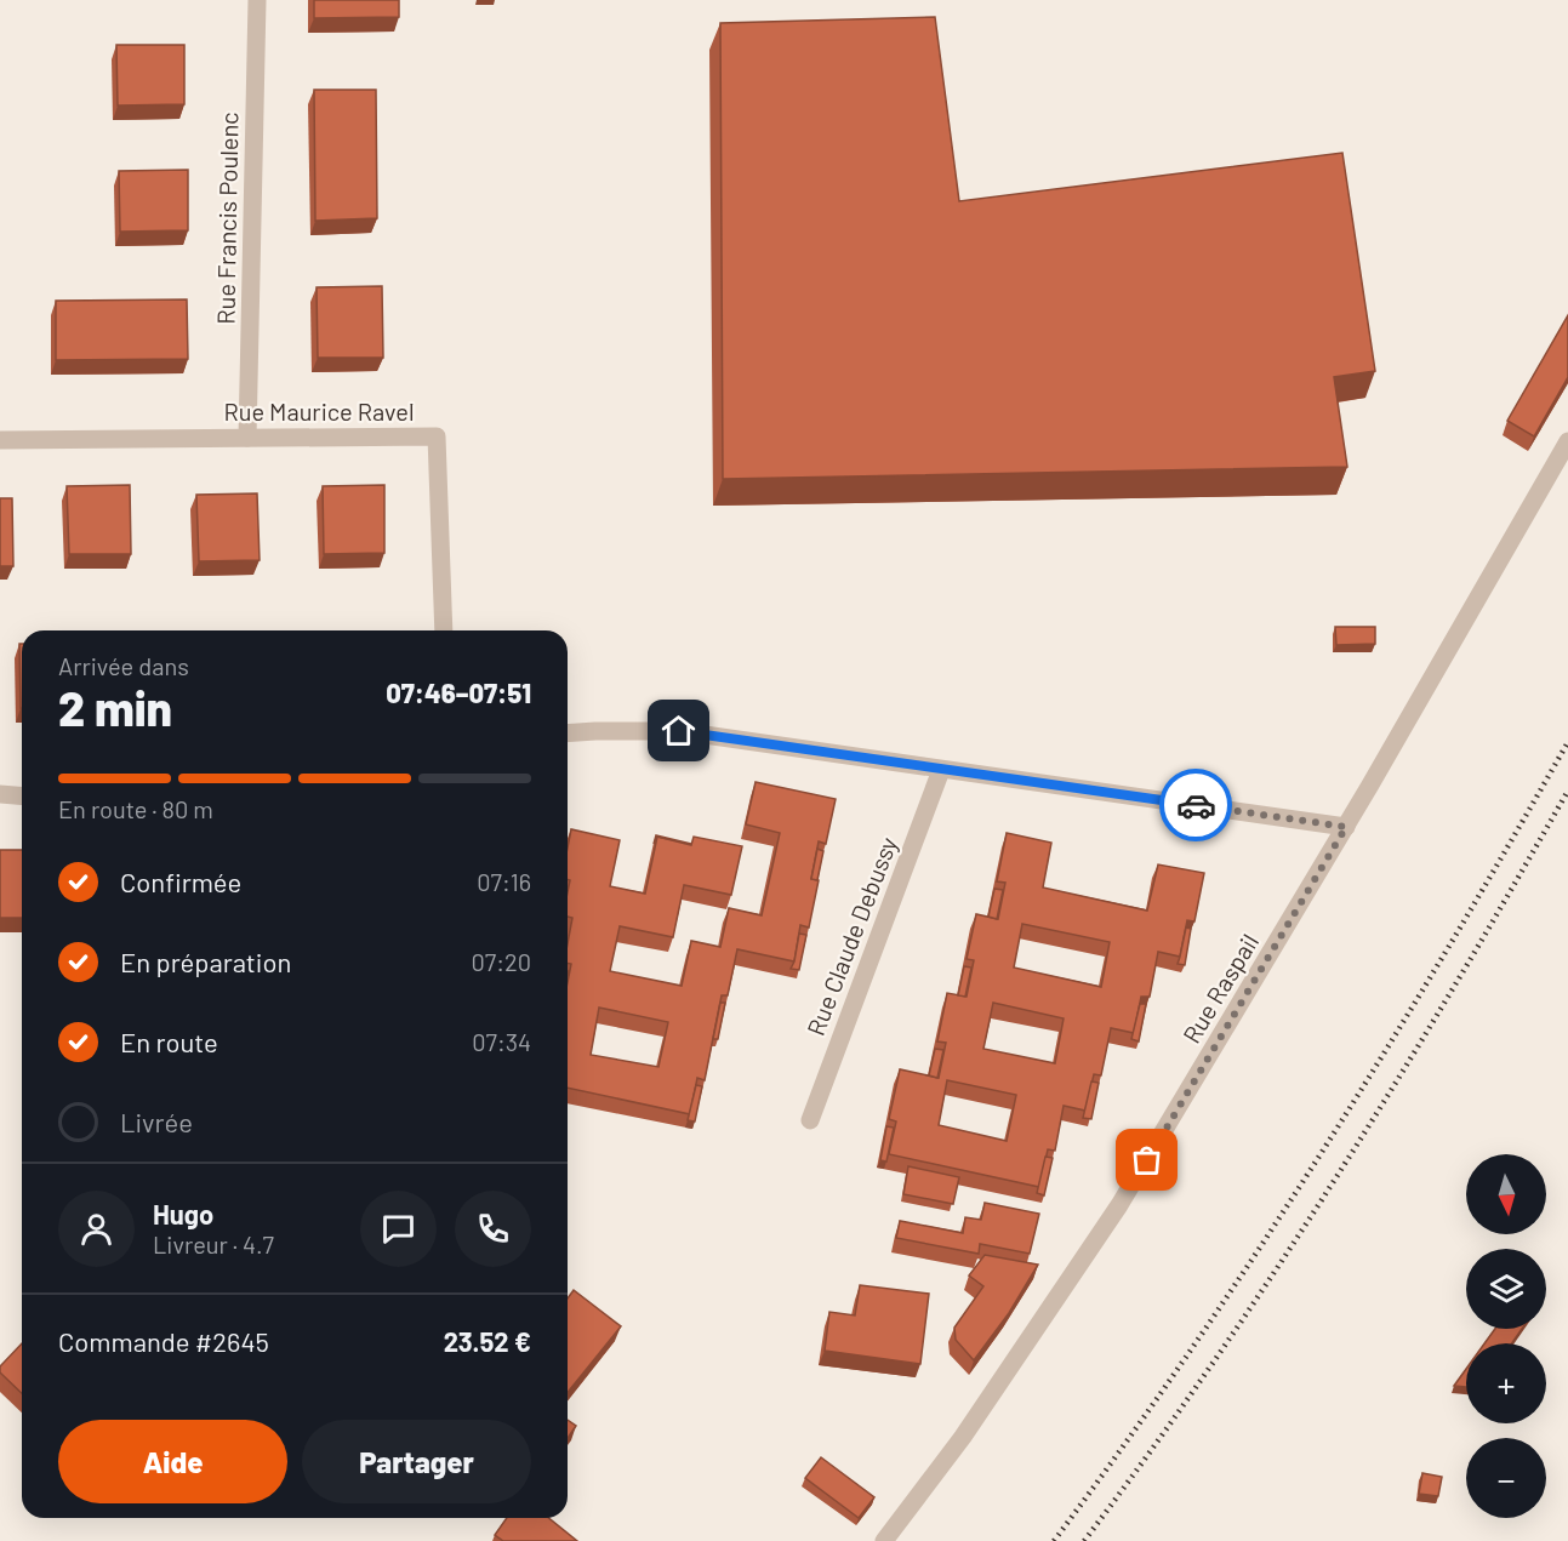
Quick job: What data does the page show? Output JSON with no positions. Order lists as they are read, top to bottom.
{
  "streets": {
    "street": [
      "Rue Francis Poulenc",
      "Rue Maurice Ravel",
      "Rue Claude Debussy",
      "Rue Raspail"
    ]
  },
  "crossings": [
    ["Rue Francis Poulenc", "Rue Maurice Ravel"]
  ],
  "north": "bottom",
  "page": {
    "heading": ["2 min", "Arrivée dans", "07:46–07:51"],
    "panel": [
      "Hugo",
      "Livreur · 4.7",
      "Commande #2645",
      "23.52 €"
    ],
    "bar": "En route · 80 m",
    "list": [
      ["Confirmée", "07:16"],
      ["En préparation", "07:20"],
      ["En route", "07:34"],
      "Livrée"
    ],
    "map_buttons": ["+", "−"],
    "buttons": ["Aide", "Partager"]
  }
}
